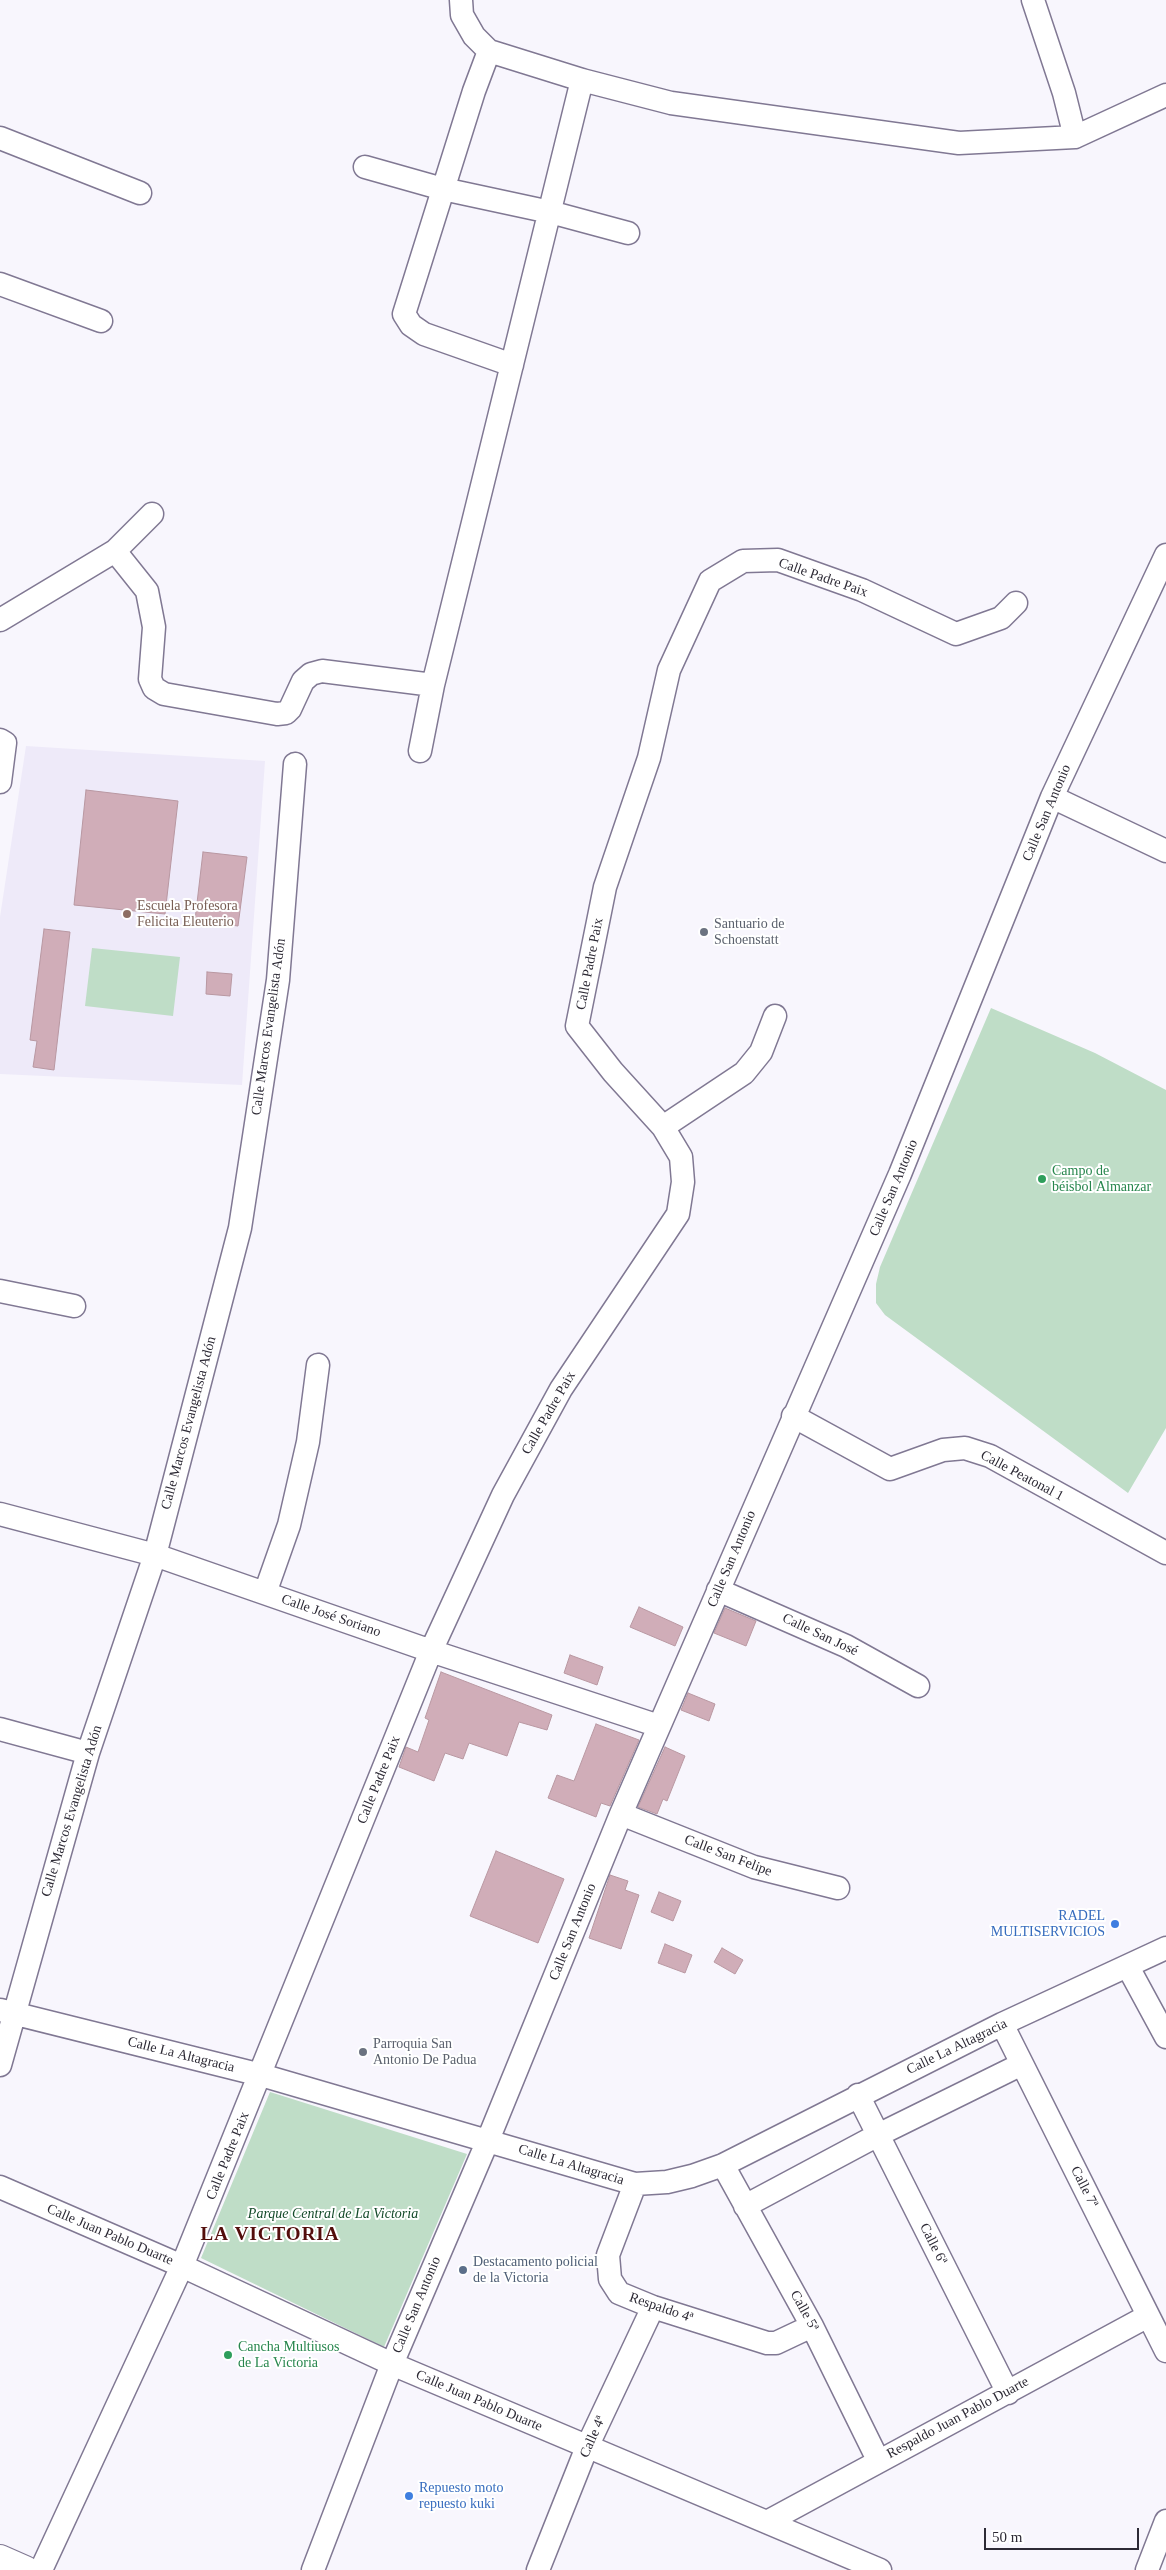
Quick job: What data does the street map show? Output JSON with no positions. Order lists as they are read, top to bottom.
{
  "streets": {
    "street": [
      "Calle Padre Paix",
      "Calle San Antonio",
      "Calle Marcos Evangelista Adón",
      "Calle Peatonal 1",
      "Calle José Soriano",
      "Calle San José",
      "Calle San Felipe",
      "Calle La Altagracia",
      "Calle 7ª",
      "Calle Juan Pablo Duarte",
      "Calle 6ª",
      "Respaldo 4ª",
      "Calle 5ª",
      "Respaldo Juan Pablo Duarte",
      "Calle 4ª"
    ]
  },
  "crossings": [
    ["Calle Padre Paix", "Calle José Soriano"],
    ["Calle Padre Paix", "Calle La Altagracia"],
    ["Calle Padre Paix", "Calle Juan Pablo Duarte"],
    ["Calle San Antonio", "Calle Peatonal 1"],
    ["Calle San Antonio", "Calle José Soriano"],
    ["Calle San Antonio", "Calle San José"],
    ["Calle San Antonio", "Calle San Felipe"],
    ["Calle San Antonio", "Calle La Altagracia"],
    ["Calle San Antonio", "Calle Juan Pablo Duarte"],
    ["Calle Marcos Evangelista Adón", "Calle José Soriano"],
    ["Calle Marcos Evangelista Adón", "Calle La Altagracia"],
    ["Calle La Altagracia", "Calle 7ª"],
    ["Calle La Altagracia", "Calle 6ª"],
    ["Calle La Altagracia", "Respaldo 4ª"],
    ["Calle La Altagracia", "Calle 5ª"],
    ["Calle 7ª", "Respaldo Juan Pablo Duarte"],
    ["Calle Juan Pablo Duarte", "Respaldo Juan Pablo Duarte"],
    ["Calle Juan Pablo Duarte", "Calle 4ª"],
    ["Calle 6ª", "Respaldo Juan Pablo Duarte"],
    ["Respaldo 4ª", "Calle 5ª"],
    ["Respaldo 4ª", "Calle 4ª"],
    ["Calle 5ª", "Respaldo Juan Pablo Duarte"]
  ],
  "districts": ["LA VICTORIA"],
  "parks": ["Parque Central de La Victoria"],
  "places": [
    "Escuela Profesora Felicita Eleuterio",
    "Santuario de Schoenstatt",
    "Campo de béisbol Almanzar",
    "RADEL MULTISERVICIOS",
    "Parroquia San Antonio De Padua",
    "Destacamento policial de la Victoria",
    "Cancha Multiusos de La Victoria",
    "Repuesto moto repuesto kuki"
  ],
  "scale_bar": "50 m"
}
